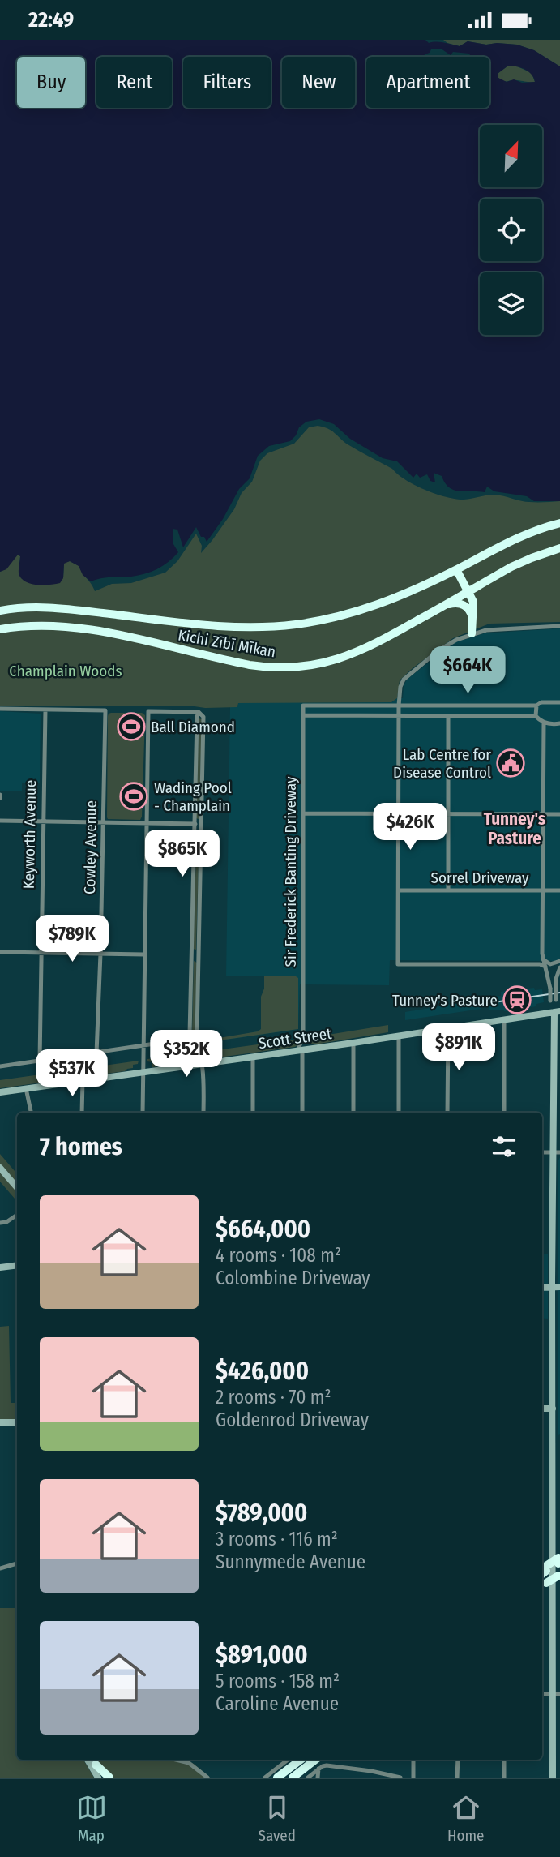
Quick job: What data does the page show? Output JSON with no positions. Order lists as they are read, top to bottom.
{
  "streets": {
    "highway": ["Kichi Zībī Mīkan"],
    "street": [
      "Keyworth Avenue",
      "Cowley Avenue",
      "Sir Frederick Banting Driveway",
      "Sorrel Driveway",
      "Scott Street"
    ]
  },
  "crossings": [
    ["Keyworth Avenue", "Cowley Avenue"],
    ["Sir Frederick Banting Driveway", "Scott Street"]
  ],
  "districts": ["Tunney's Pasture"],
  "parks": ["Champlain Woods"],
  "places": {
    "sports": ["Ball Diamond", "Wading Pool - Champlain"],
    "public building": ["Lab Centre for Disease Control"],
    "station": ["Tunney's Pasture"]
  },
  "north": "top right",
  "page": {
    "status": "22:49",
    "chip": [
      "Buy",
      "Rent",
      "Filters",
      "New",
      "Apartment"
    ],
    "price": [
      "$664K",
      "$426K",
      "$865K",
      "$789K",
      "$891K",
      "$352K",
      "$537K"
    ],
    "heading": "7 homes",
    "list": [
      {
        "name": "$664,000",
        "note": "4 rooms · 108 m² · Colombine Driveway"
      },
      {
        "name": "$426,000",
        "note": "2 rooms · 70 m² · Goldenrod Driveway"
      },
      {
        "name": "$789,000",
        "note": "3 rooms · 116 m² · Sunnymede Avenue"
      },
      {
        "name": "$891,000",
        "note": "5 rooms · 158 m² · Caroline Avenue"
      }
    ],
    "tabs": ["Map", "Saved", "Home"]
  }
}
